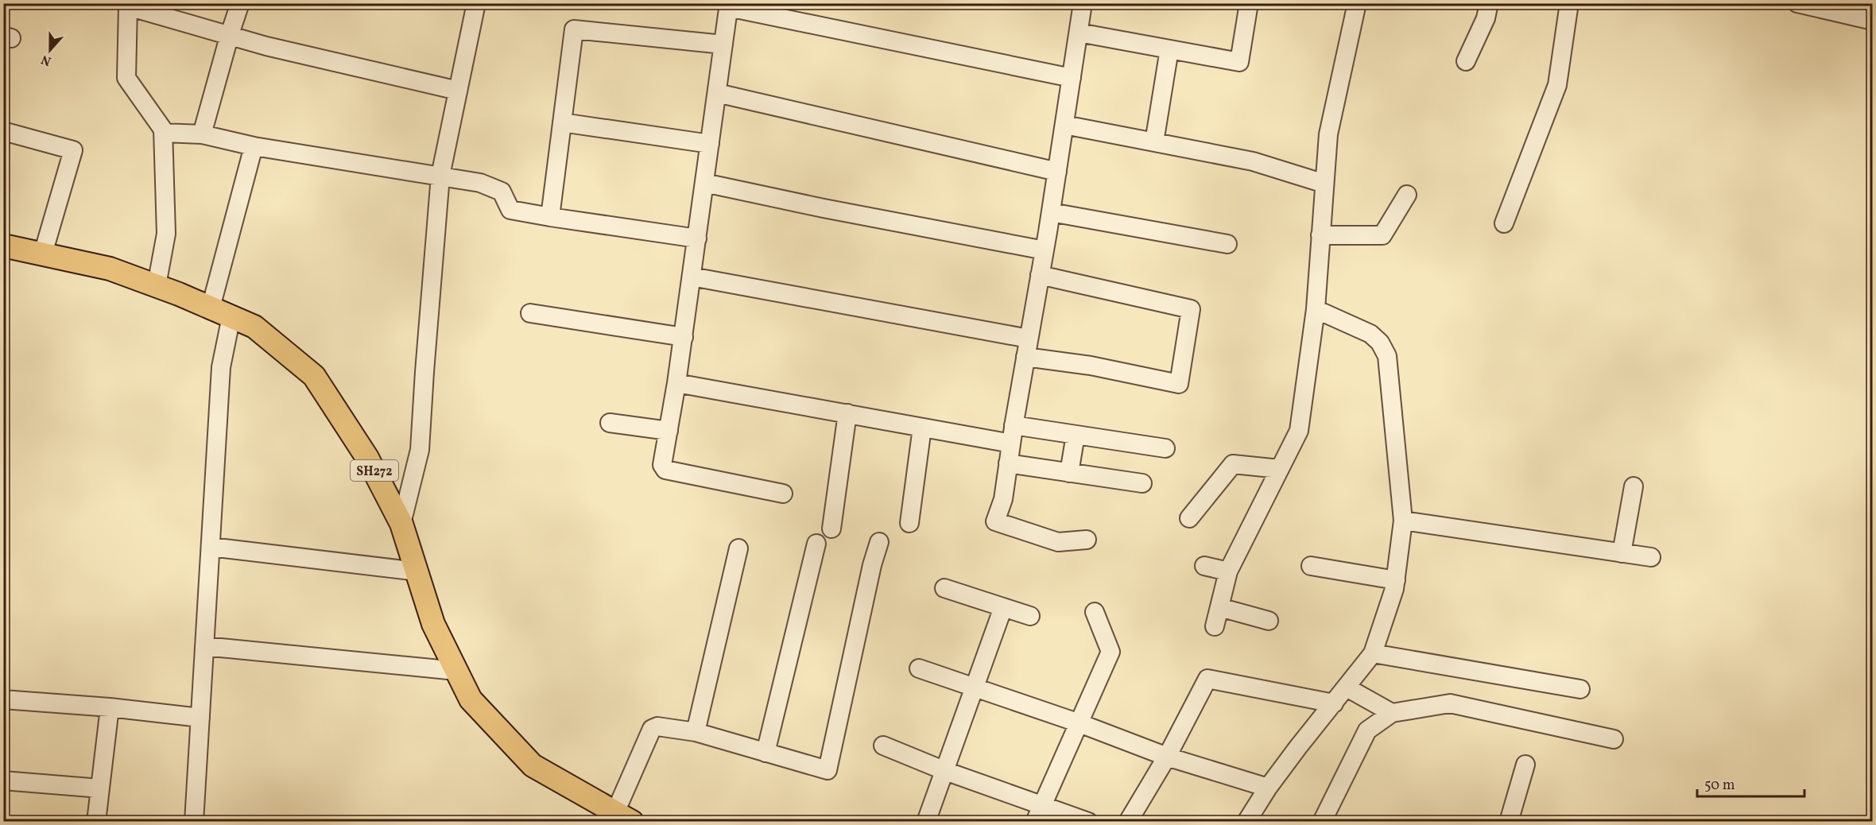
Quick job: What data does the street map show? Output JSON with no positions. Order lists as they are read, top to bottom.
{
  "streets": {
    "main road": ["SH272"]
  },
  "scale_bar": "50 m",
  "north": "bottom"
}
